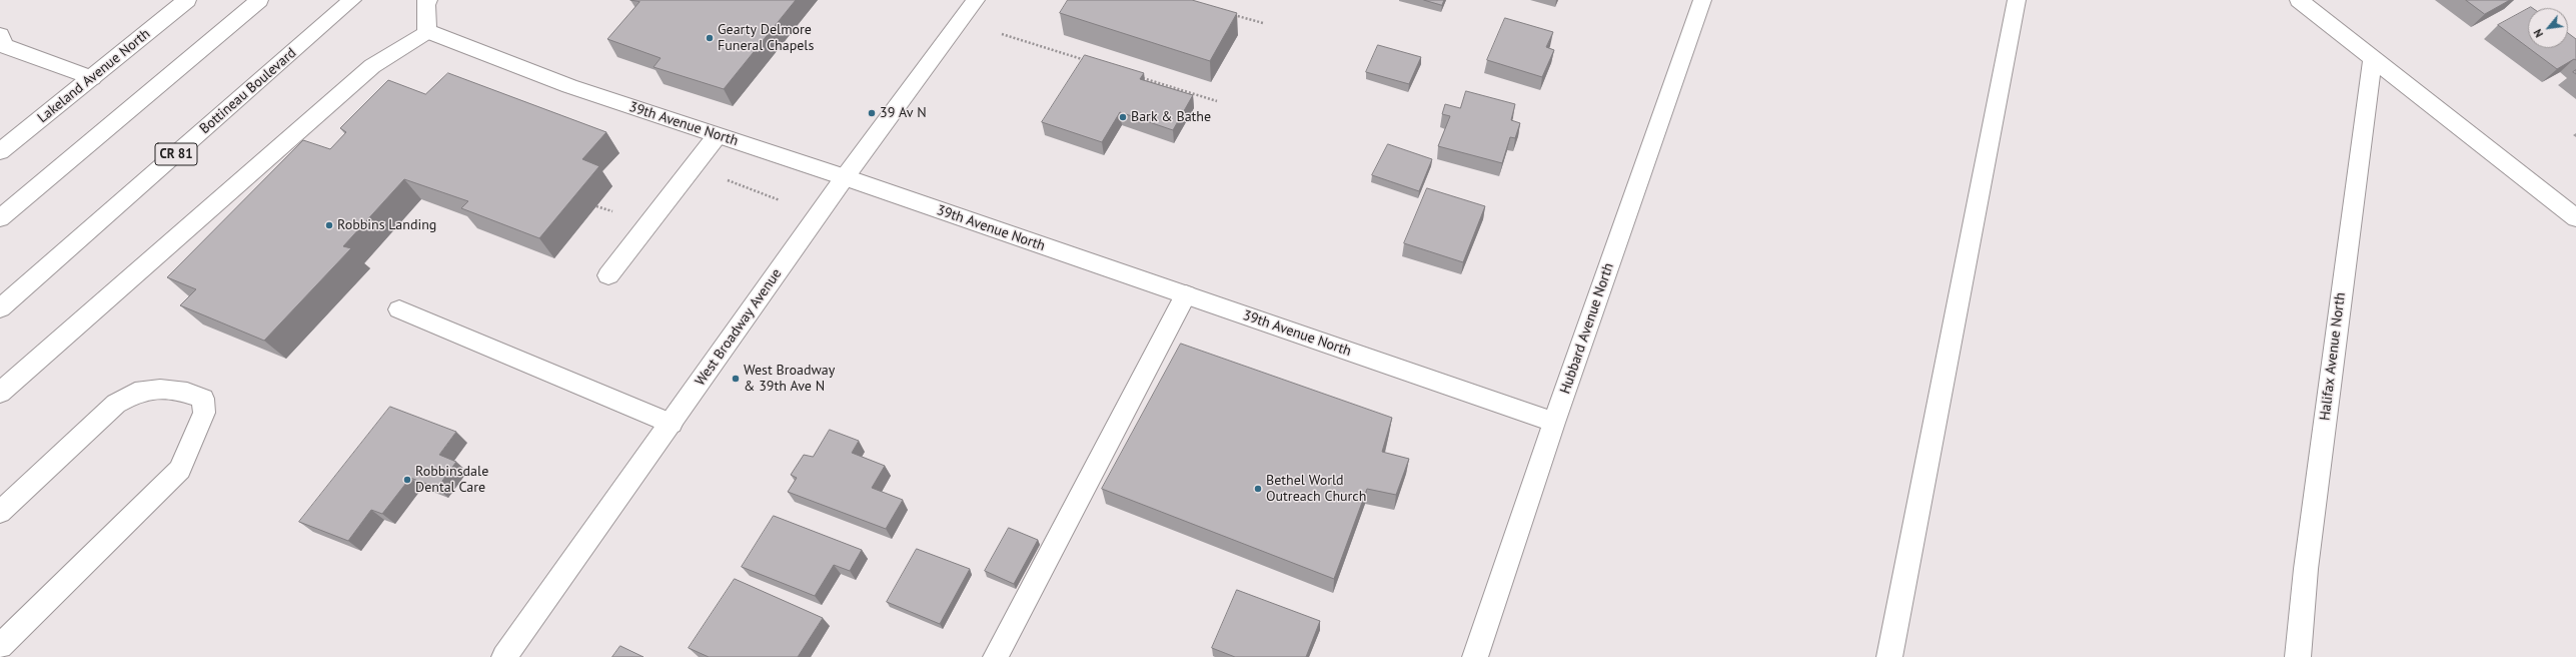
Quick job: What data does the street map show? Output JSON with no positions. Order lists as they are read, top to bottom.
{
  "streets": {
    "street": [
      "Lakeland Avenue North",
      "Bottineau Boulevard",
      "39th Avenue North",
      "CR 81",
      "West Broadway Avenue",
      "Hubbard Avenue North",
      "Halifax Avenue North"
    ]
  },
  "crossings": [
    ["39th Avenue North", "West Broadway Avenue"],
    ["39th Avenue North", "Hubbard Avenue North"]
  ],
  "places": [
    "Gearty Delmore Funeral Chapels",
    "39 Av N",
    "Bark & Bathe",
    "Robbins Landing",
    "West Broadway & 39th Ave N",
    "Robbinsdale Dental Care",
    "Bethel World Outreach Church"
  ],
  "north": "bottom left"
}
